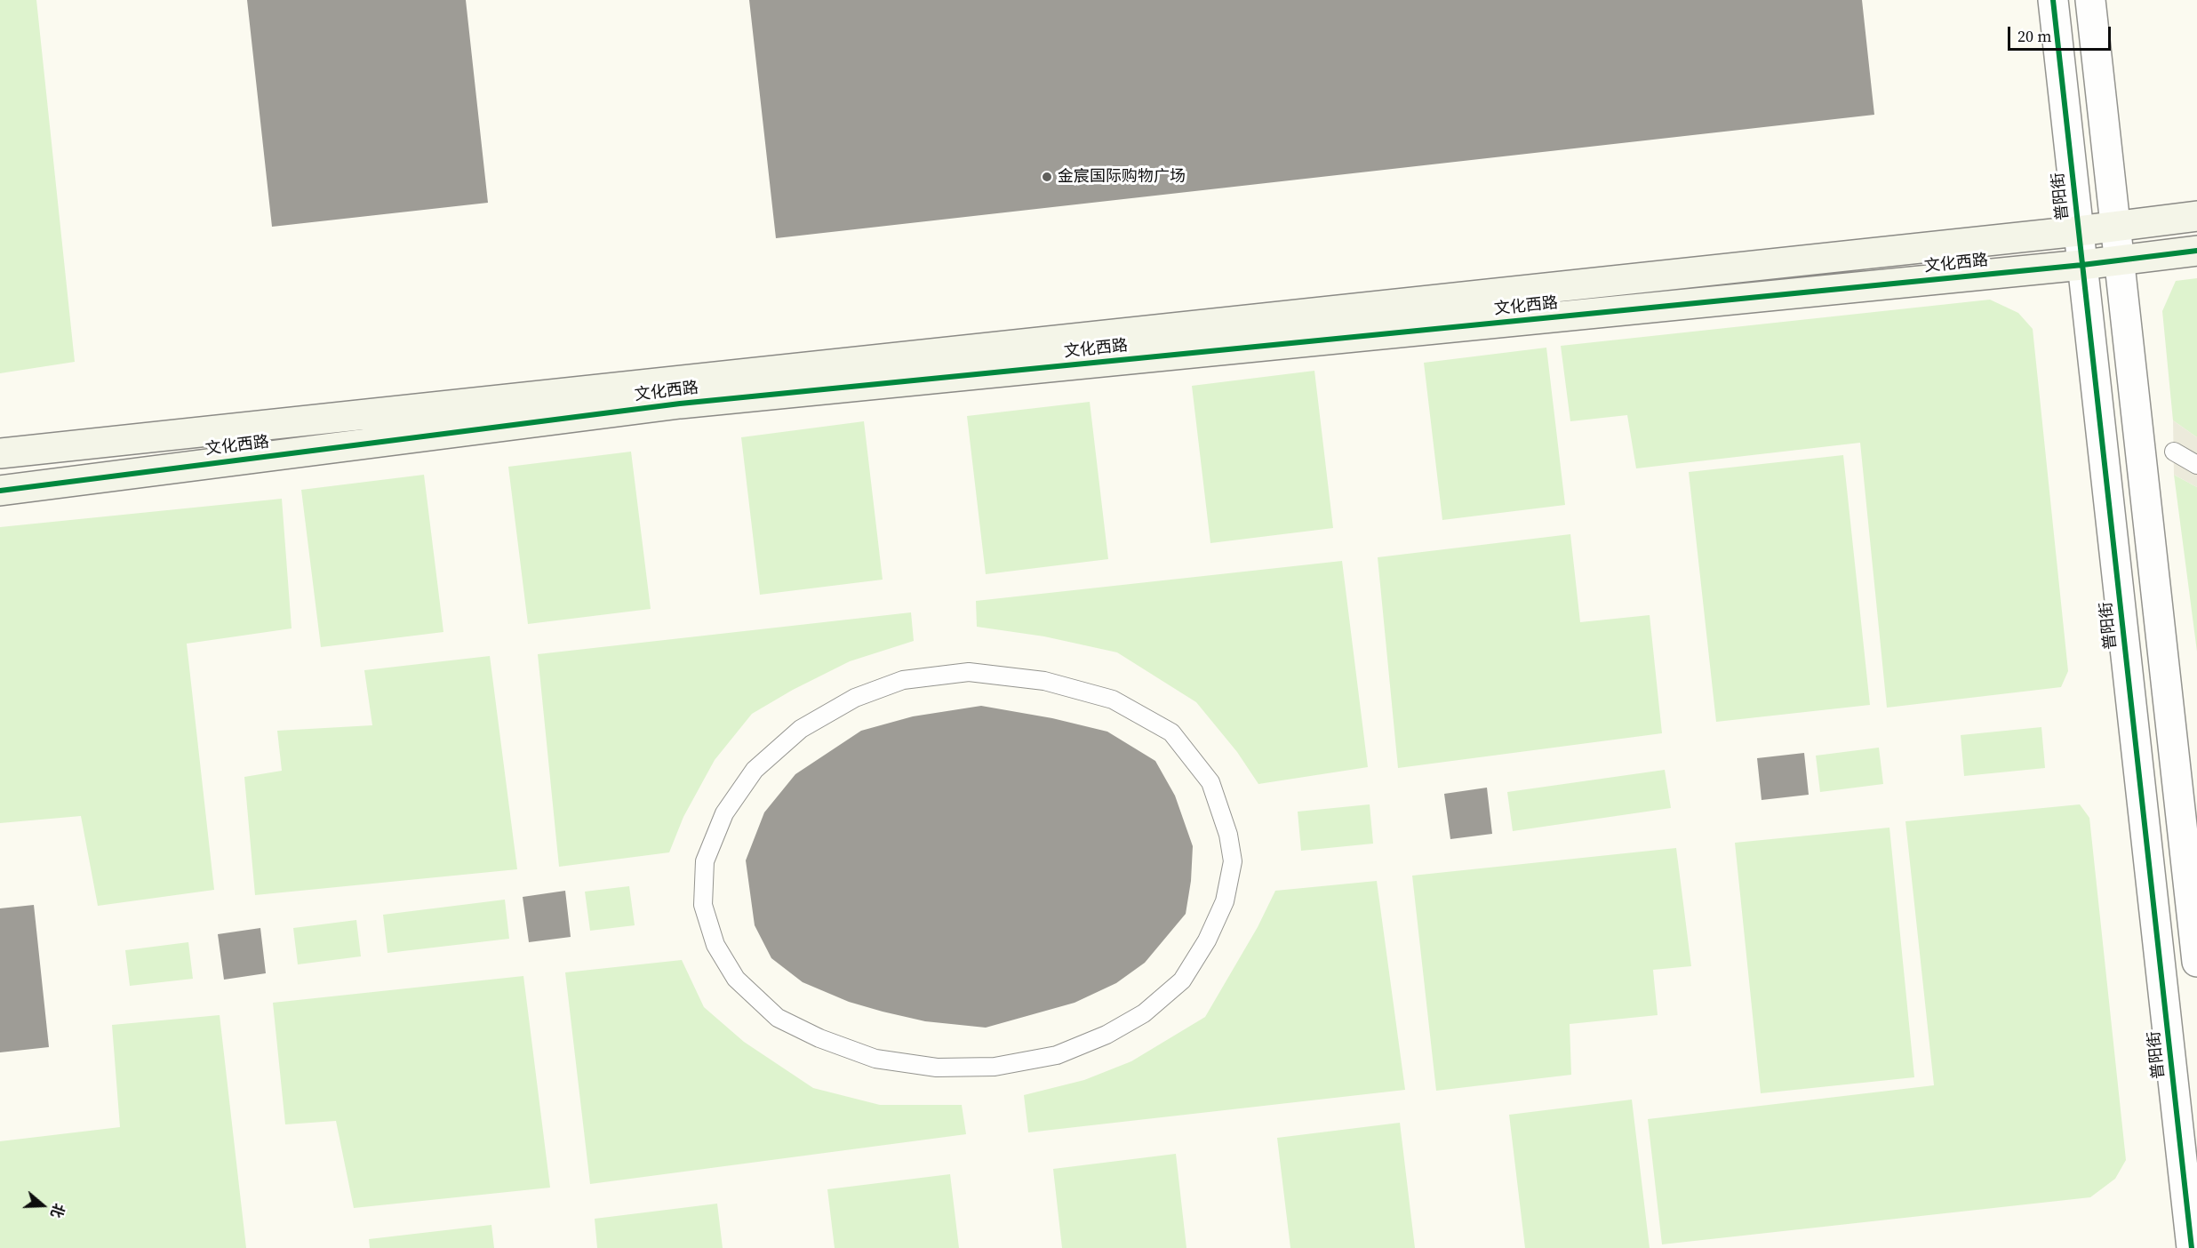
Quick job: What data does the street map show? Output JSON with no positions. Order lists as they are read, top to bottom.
{
  "streets": {
    "street": ["普阳街", "文化西路"]
  },
  "crossings": [
    ["普阳街", "文化西路"]
  ],
  "places": ["金宸国际购物广场"],
  "scale_bar": "20 m",
  "north": "right"
}
